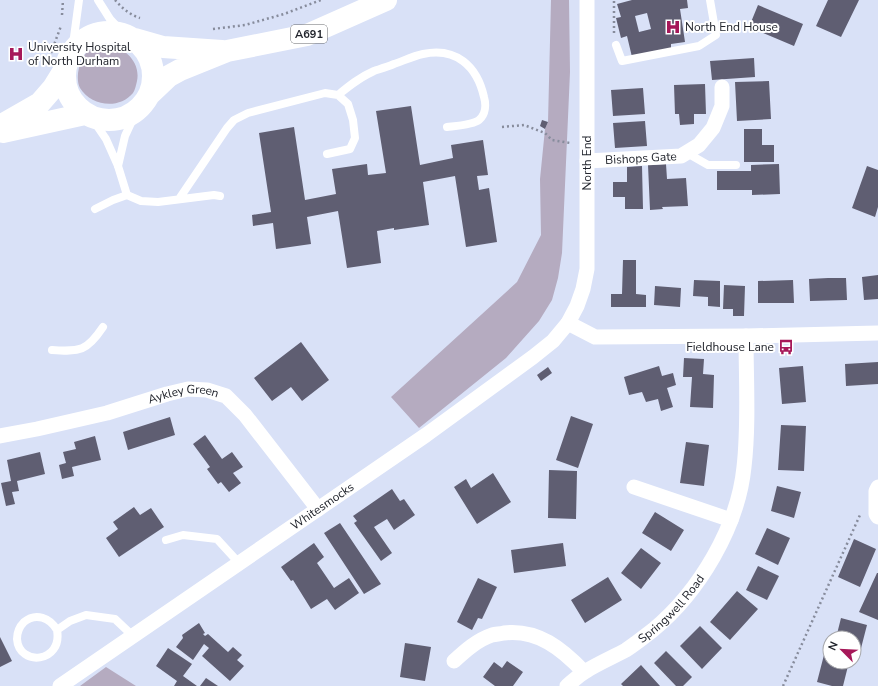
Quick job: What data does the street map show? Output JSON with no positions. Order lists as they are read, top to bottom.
{
  "streets": {
    "highway": ["A691"],
    "street": [
      "Bishops Gate",
      "North End",
      "Aykley Green",
      "Whitesmocks",
      "Springwell Road"
    ]
  },
  "crossings": [
    ["Bishops Gate", "North End"],
    ["North End", "Whitesmocks"],
    ["Aykley Green", "Whitesmocks"]
  ],
  "places": {
    "hospital": ["North End House", "University Hospital of North Durham"],
    "bus stop": ["Fieldhouse Lane"]
  },
  "north": "top left"
}
